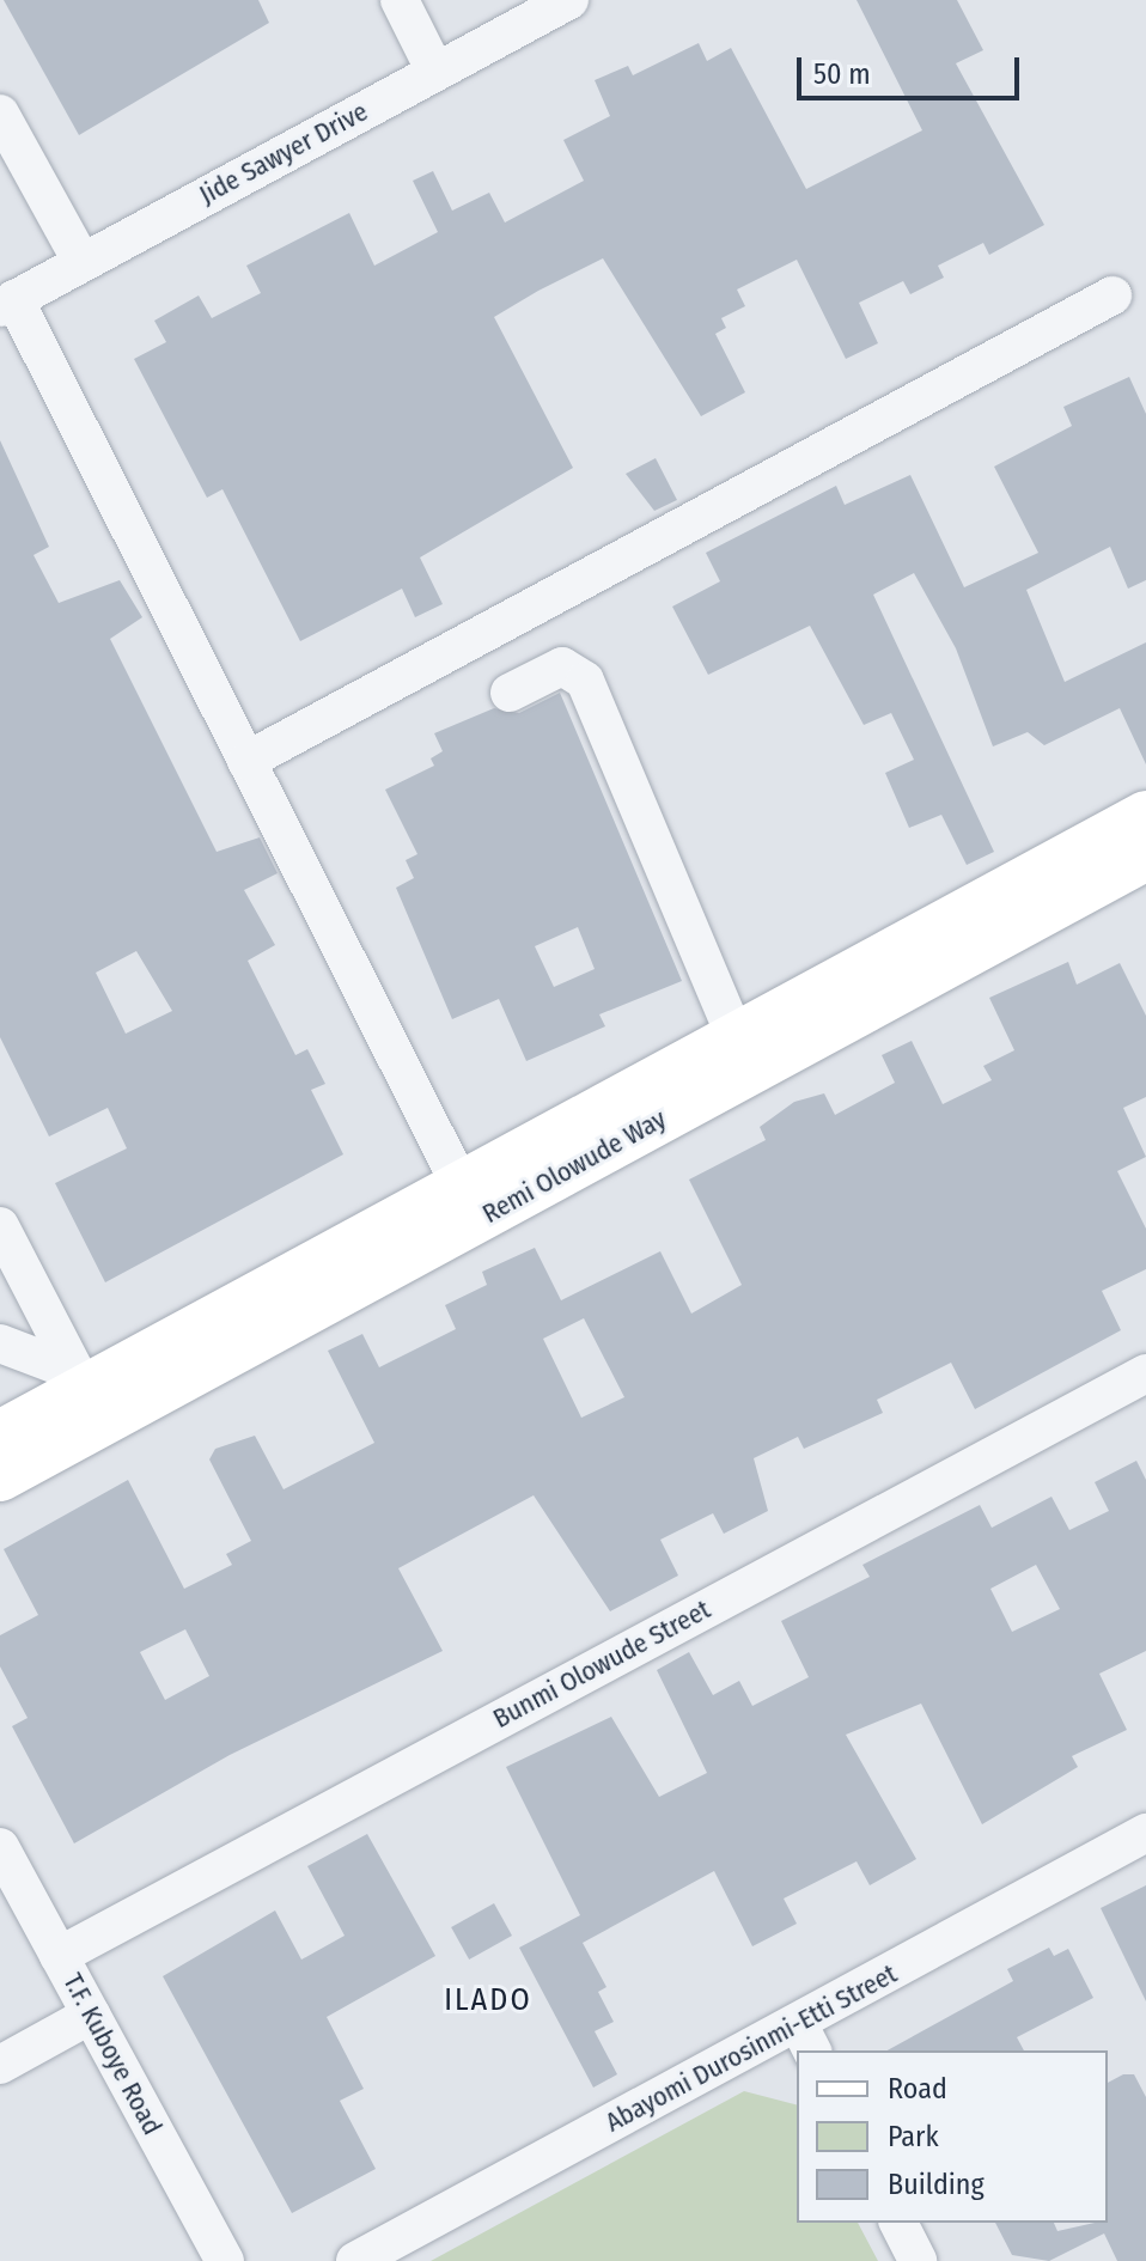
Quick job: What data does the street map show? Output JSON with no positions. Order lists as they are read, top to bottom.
{
  "streets": {
    "main road": ["Remi Olowude Way"],
    "street": [
      "Jide Sawyer Drive",
      "Bunmi Olowude Street",
      "Abayomi Durosinmi-Etti Street",
      "T.F. Kuboye Road"
    ]
  },
  "crossings": [
    ["Bunmi Olowude Street", "T.F. Kuboye Road"]
  ],
  "districts": ["ILADO"],
  "legend": ["Road", "Park", "Building"],
  "scale_bar": "50 m"
}
